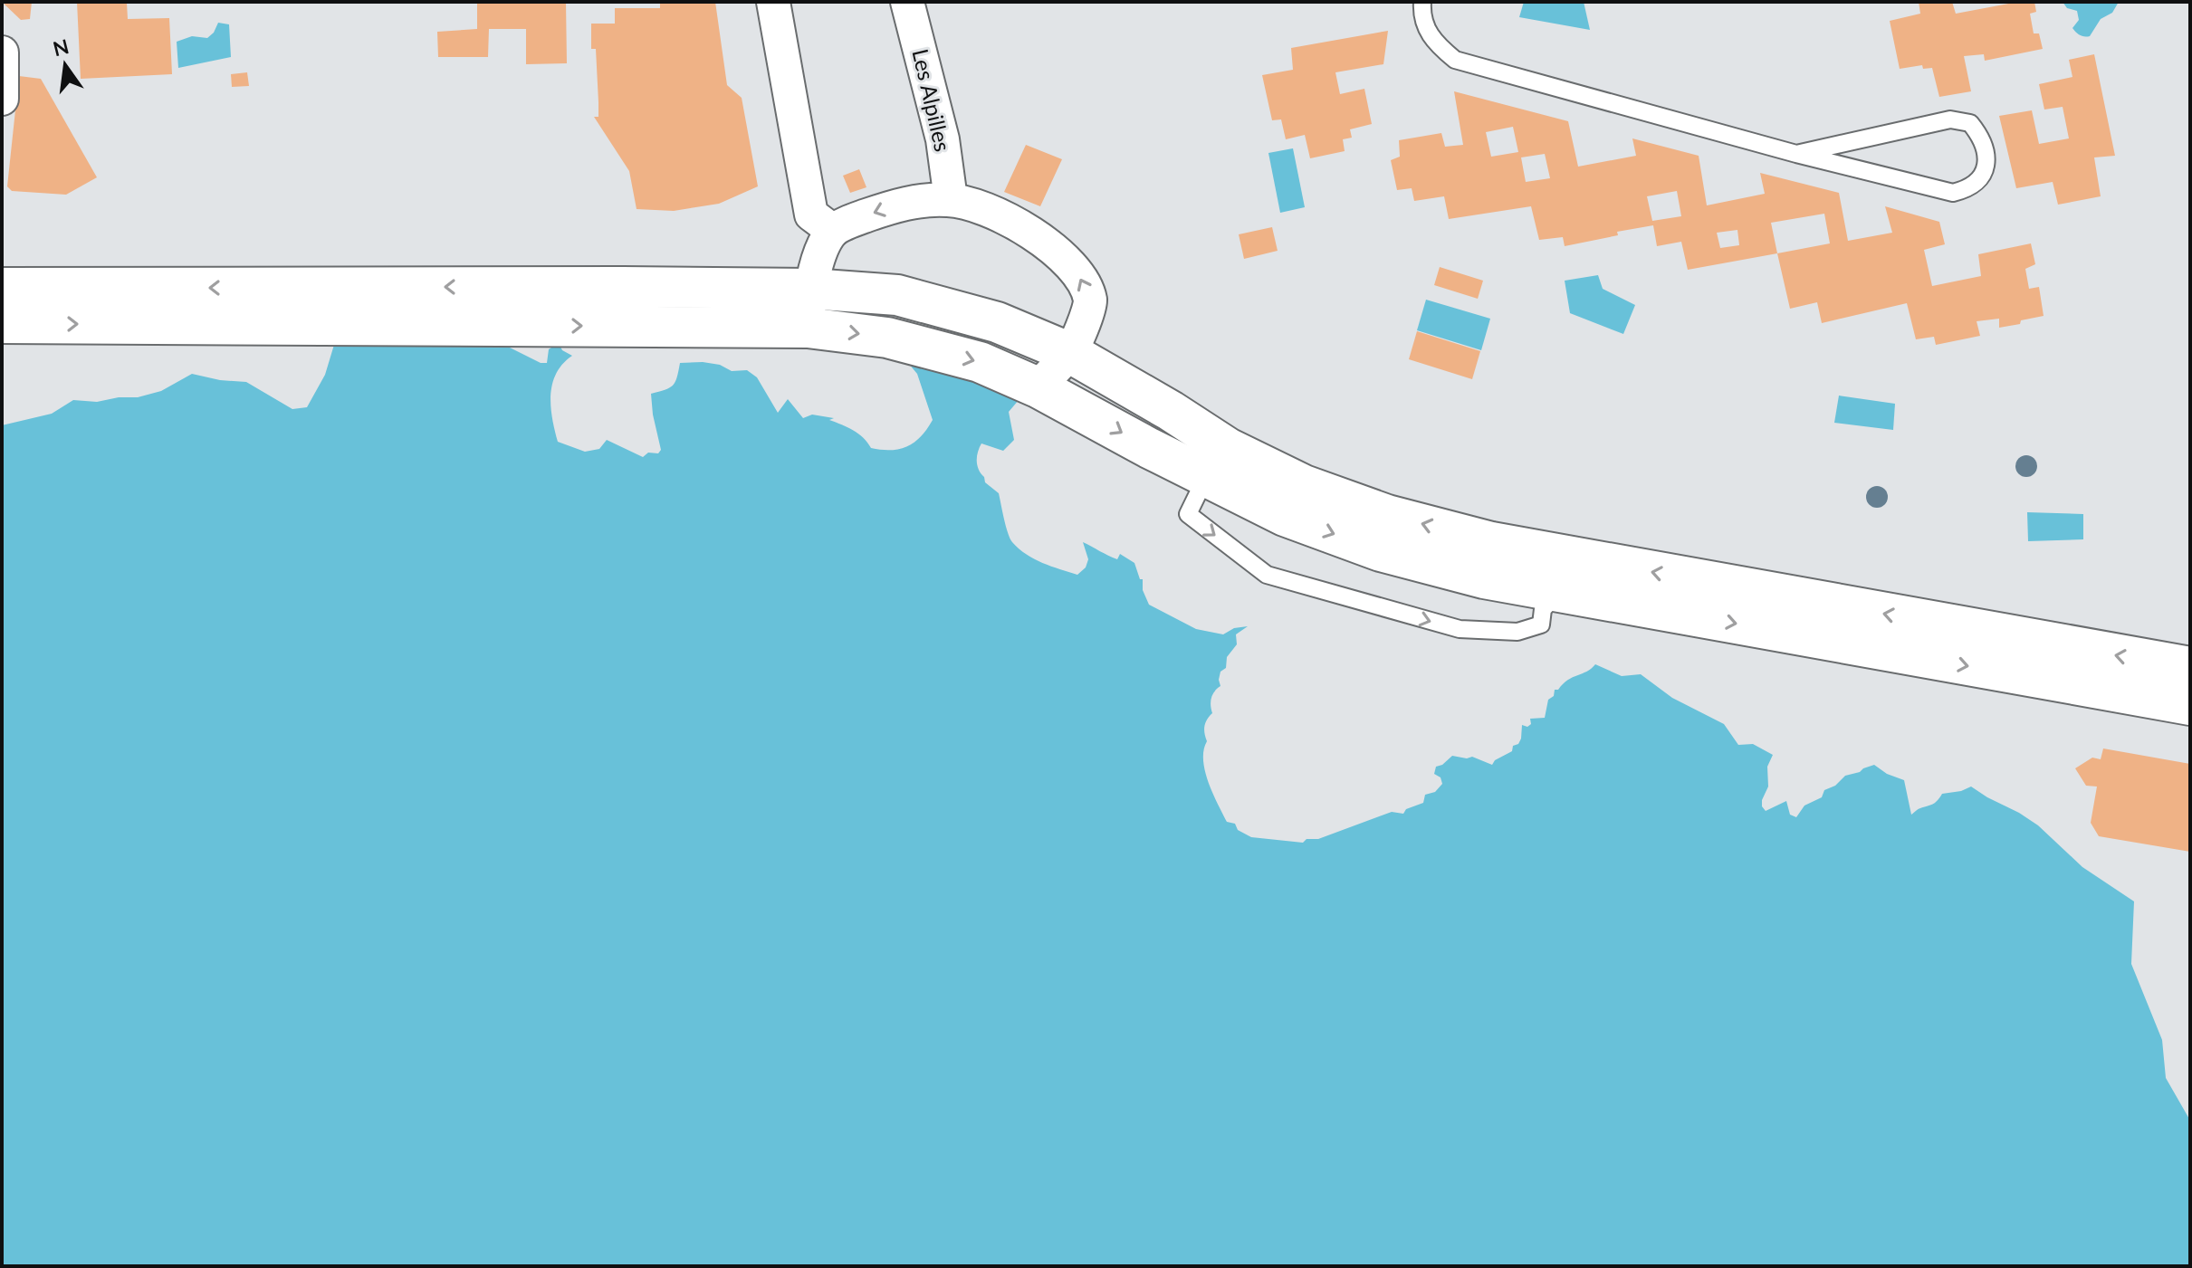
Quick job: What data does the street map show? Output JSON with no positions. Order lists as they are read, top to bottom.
{
  "streets": {
    "street": ["Les Alpilles"]
  },
  "north": "top"
}
